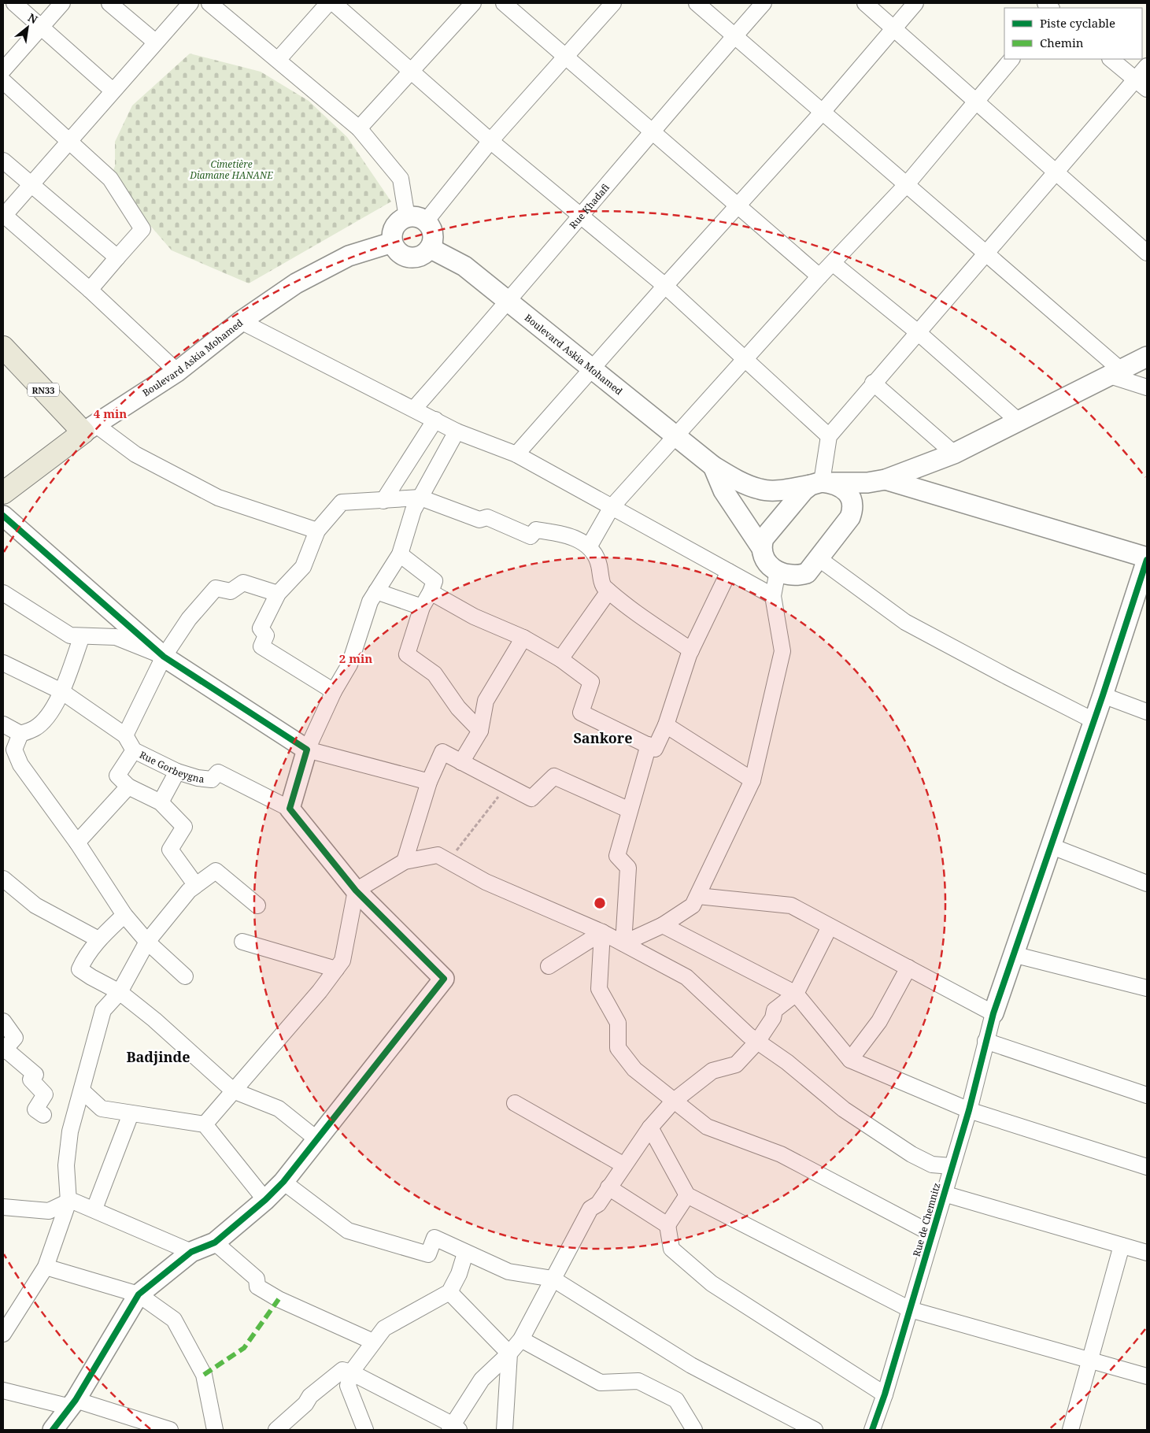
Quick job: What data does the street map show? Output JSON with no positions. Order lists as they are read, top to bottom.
{
  "streets": {
    "main road": ["Boulevard Askia Mohamed", "RN33"],
    "street": ["Rue Khadafi", "Rue Gorbeygna", "Rue de Chemnitz"]
  },
  "crossings": [
    ["Rue Khadafi", "Boulevard Askia Mohamed"],
    ["Boulevard Askia Mohamed", "RN33"]
  ],
  "districts": ["Sankore", "Badjinde"],
  "parks": ["Cimetière Diamane HANANE"],
  "legend": ["Piste cyclable", "Chemin"],
  "north": "top right",
  "rings": ["4 min", "2 min"]
}
